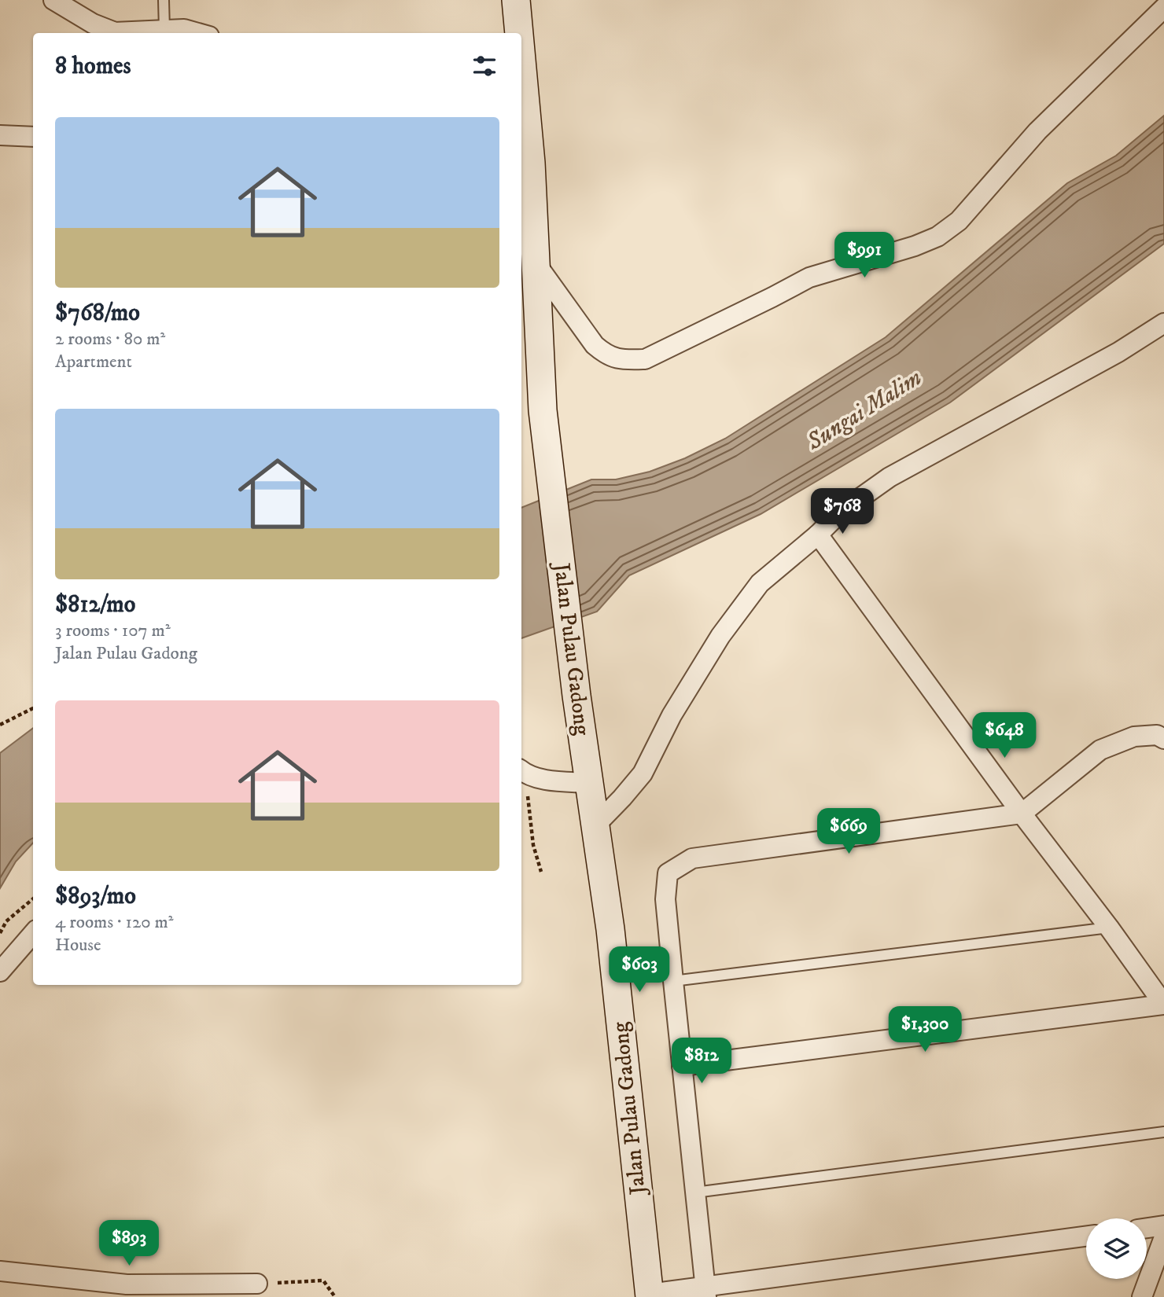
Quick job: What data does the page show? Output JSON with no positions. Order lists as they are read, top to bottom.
{
  "streets": {
    "main road": ["Jalan Pulau Gadong"]
  },
  "water": ["Sungai Malim"],
  "page": {
    "heading": "8 homes",
    "list": [
      {
        "name": "$768/mo",
        "note": "2 rooms · 80 m² · Apartment"
      },
      {
        "name": "$812/mo",
        "note": "3 rooms · 107 m² · Jalan Pulau Gadong"
      },
      {
        "name": "$893/mo",
        "note": "4 rooms · 120 m² · House"
      }
    ],
    "price": [
      "$991",
      "$768",
      "$648",
      "$669",
      "$603",
      "$1,300",
      "$812",
      "$893"
    ]
  }
}
